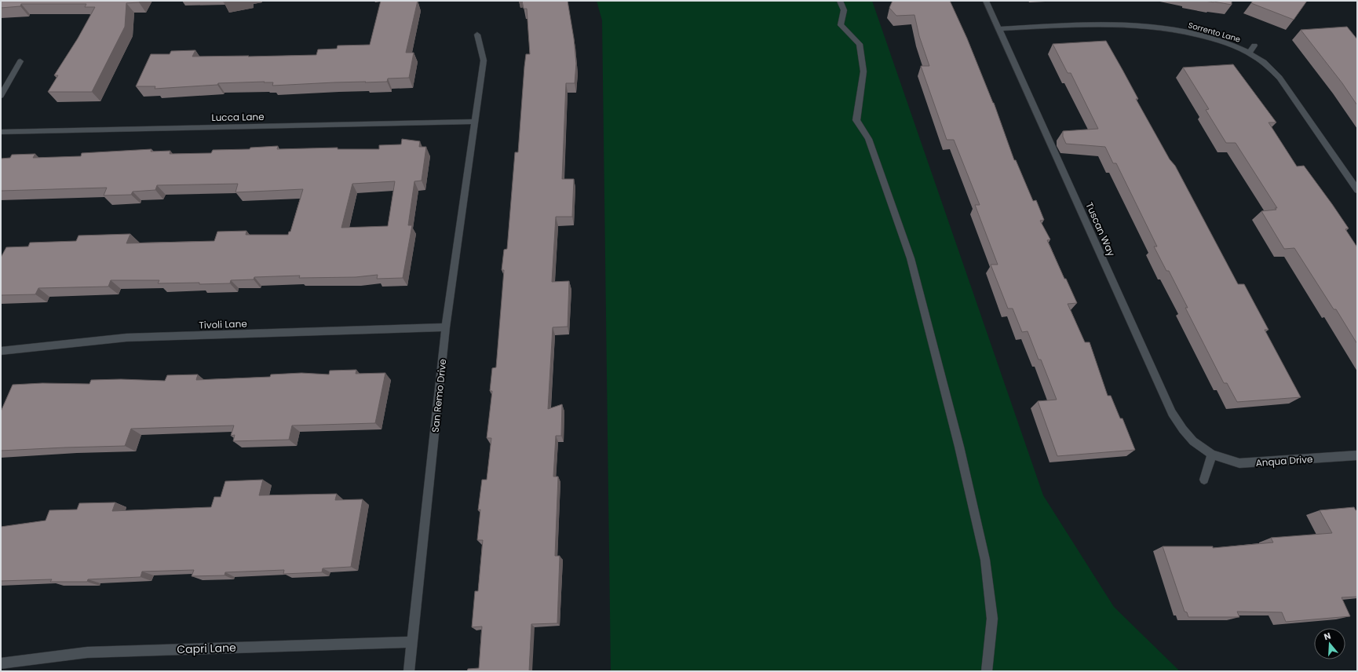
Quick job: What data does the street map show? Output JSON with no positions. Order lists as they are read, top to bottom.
{
  "streets": {
    "street": [
      "Sorrento Lane",
      "Lucca Lane",
      "Tuscan Way",
      "Tivoli Lane",
      "San Remo Drive",
      "Anqua Drive",
      "Capri Lane"
    ]
  },
  "crossings": [
    ["Sorrento Lane", "Tuscan Way"],
    ["Lucca Lane", "San Remo Drive"],
    ["Tuscan Way", "Anqua Drive"],
    ["Tivoli Lane", "San Remo Drive"],
    ["San Remo Drive", "Capri Lane"]
  ],
  "north": "top"
}
